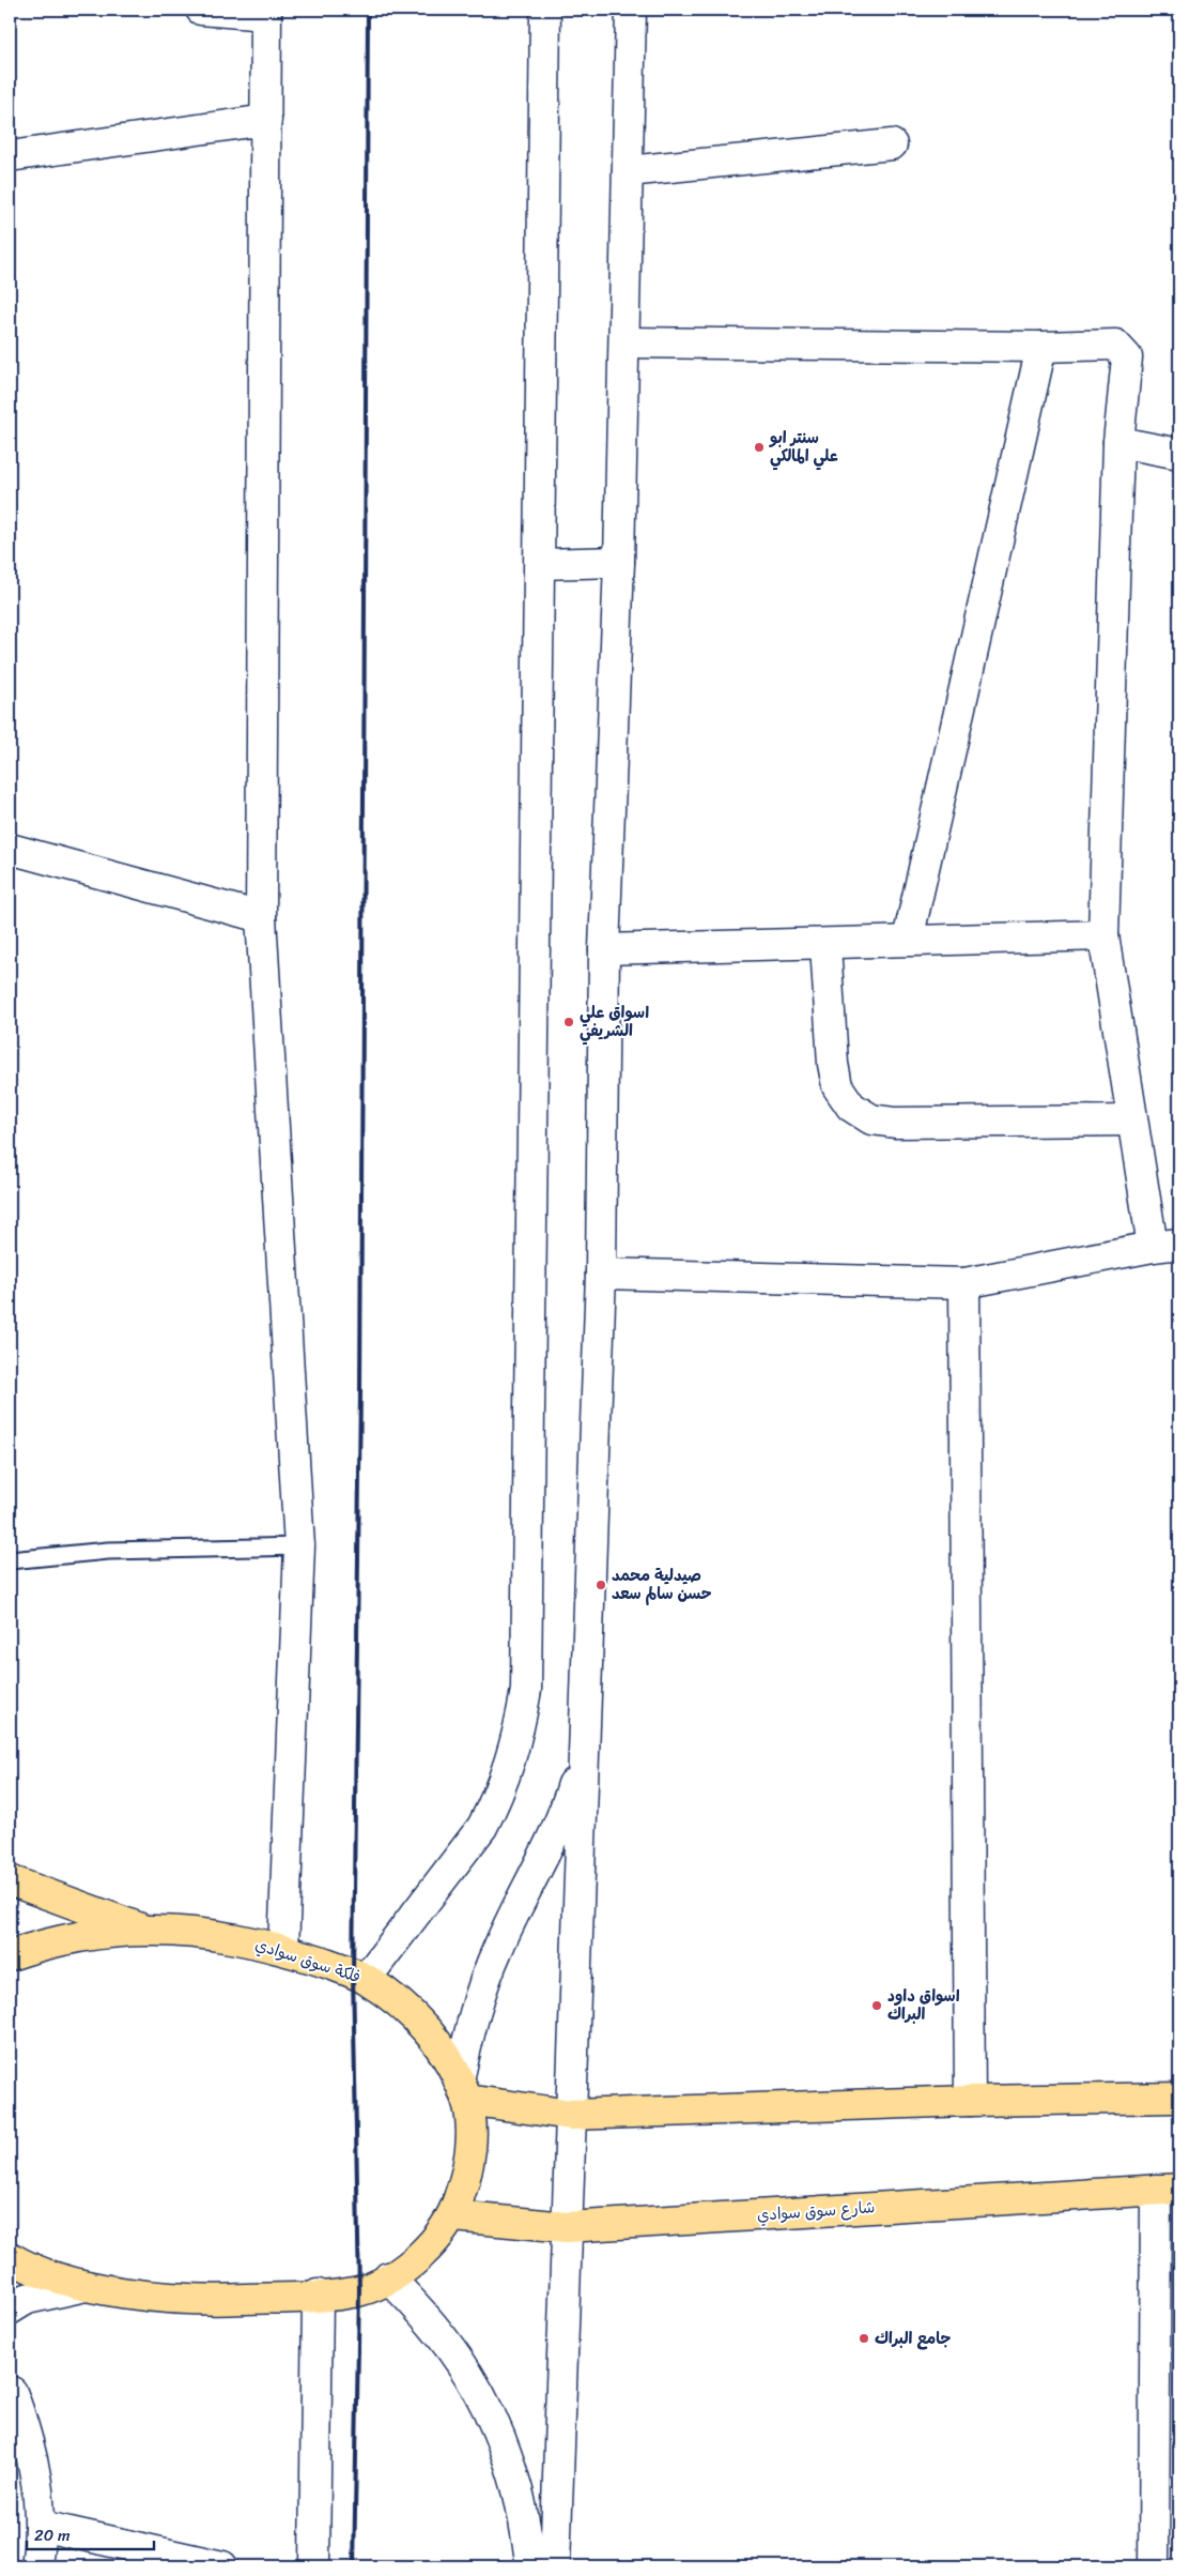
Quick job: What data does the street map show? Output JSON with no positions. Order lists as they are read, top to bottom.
{
  "streets": {
    "main road": ["فلكة سوق سوادي", "شارع سوق سوادي"]
  },
  "crossings": [
    ["فلكة سوق سوادي", "شارع سوق سوادي"]
  ],
  "places": [
    "سنتر ابو علي المالكي",
    "اسواق علي الشريفي",
    "صيدلية محمد حسن سالم سعد",
    "اسواق داود البراك",
    "جامع البراك"
  ],
  "scale_bar": "20 m"
}
